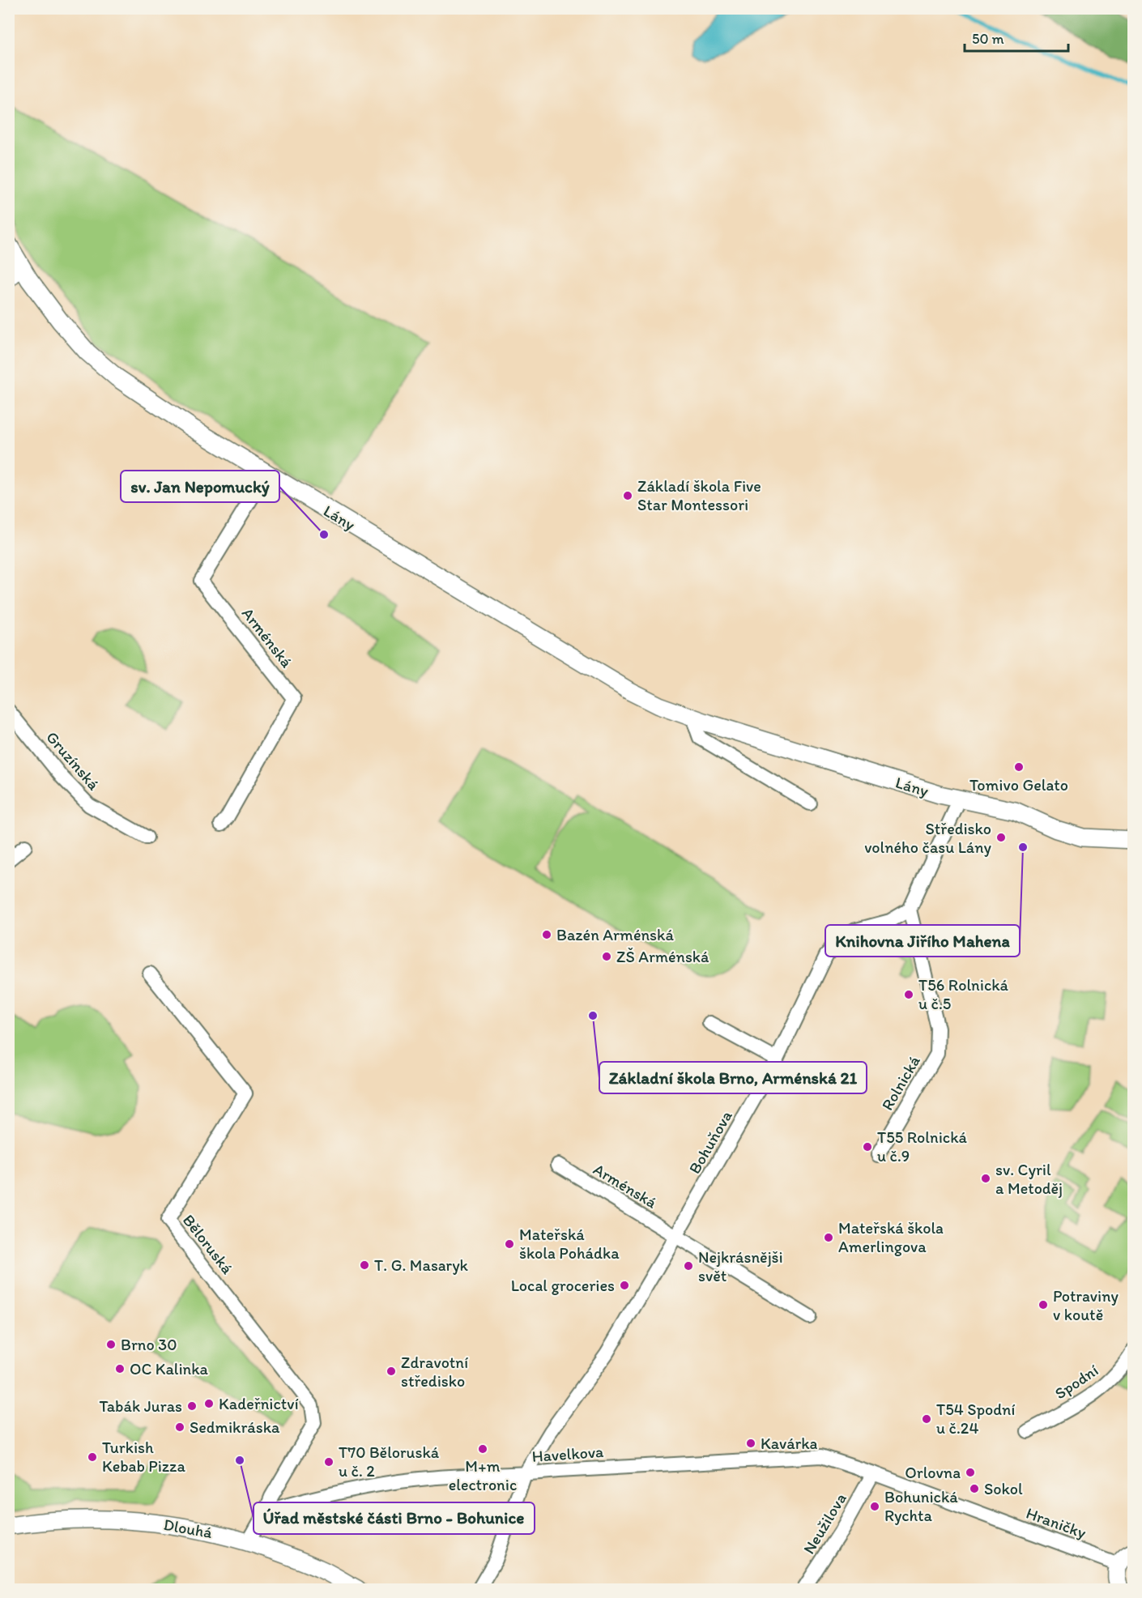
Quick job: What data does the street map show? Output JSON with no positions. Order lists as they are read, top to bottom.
{
  "streets": {
    "street": [
      "Lány",
      "Arménská",
      "Gruzínská",
      "Rolnická",
      "Bohuňova",
      "Běloruská",
      "Spodní",
      "Havelkova",
      "Hraničky",
      "Neužilova",
      "Dlouhá"
    ]
  },
  "crossings": [
    ["Lány", "Arménská"],
    ["Arménská", "Bohuňova"],
    ["Rolnická", "Bohuňova"],
    ["Bohuňova", "Havelkova"],
    ["Běloruská", "Havelkova"],
    ["Běloruská", "Dlouhá"],
    ["Havelkova", "Hraničky"],
    ["Havelkova", "Neužilova"],
    ["Hraničky", "Neužilova"]
  ],
  "places": [
    "Základí škola Five Star Montessori",
    "sv. Jan Nepomucký",
    "Tomivo Gelato",
    "Středisko volného času Lány",
    "Knihovna Jiřího Mahena",
    "Bazén Arménská",
    "ZŠ Arménská",
    "T56 Rolnická u č.5",
    "Základní škola Brno, Arménská 21",
    "T55 Rolnická u č.9",
    "sv. Cyril a Metoděj",
    "Mateřská škola Amerlingova",
    "Mateřská škola Pohádka",
    "T. G. Masaryk",
    "Nejkrásnějši svět",
    "Local groceries",
    "Potraviny v koutě",
    "Brno 30",
    "OC Kalinka",
    "Zdravotní středisko",
    "Kadeřnictví",
    "Tabák Juras",
    "T54 Spodní u č.24",
    "Sedmikráska",
    "Kavárka",
    "M+m electronic",
    "Turkish Kebab Pizza",
    "Úřad městské části Brno - Bohunice",
    "T70 Běloruská u č. 2",
    "Orlovna",
    "Sokol",
    "Bohunická Rychta"
  ],
  "scale_bar": "50 m"
}
